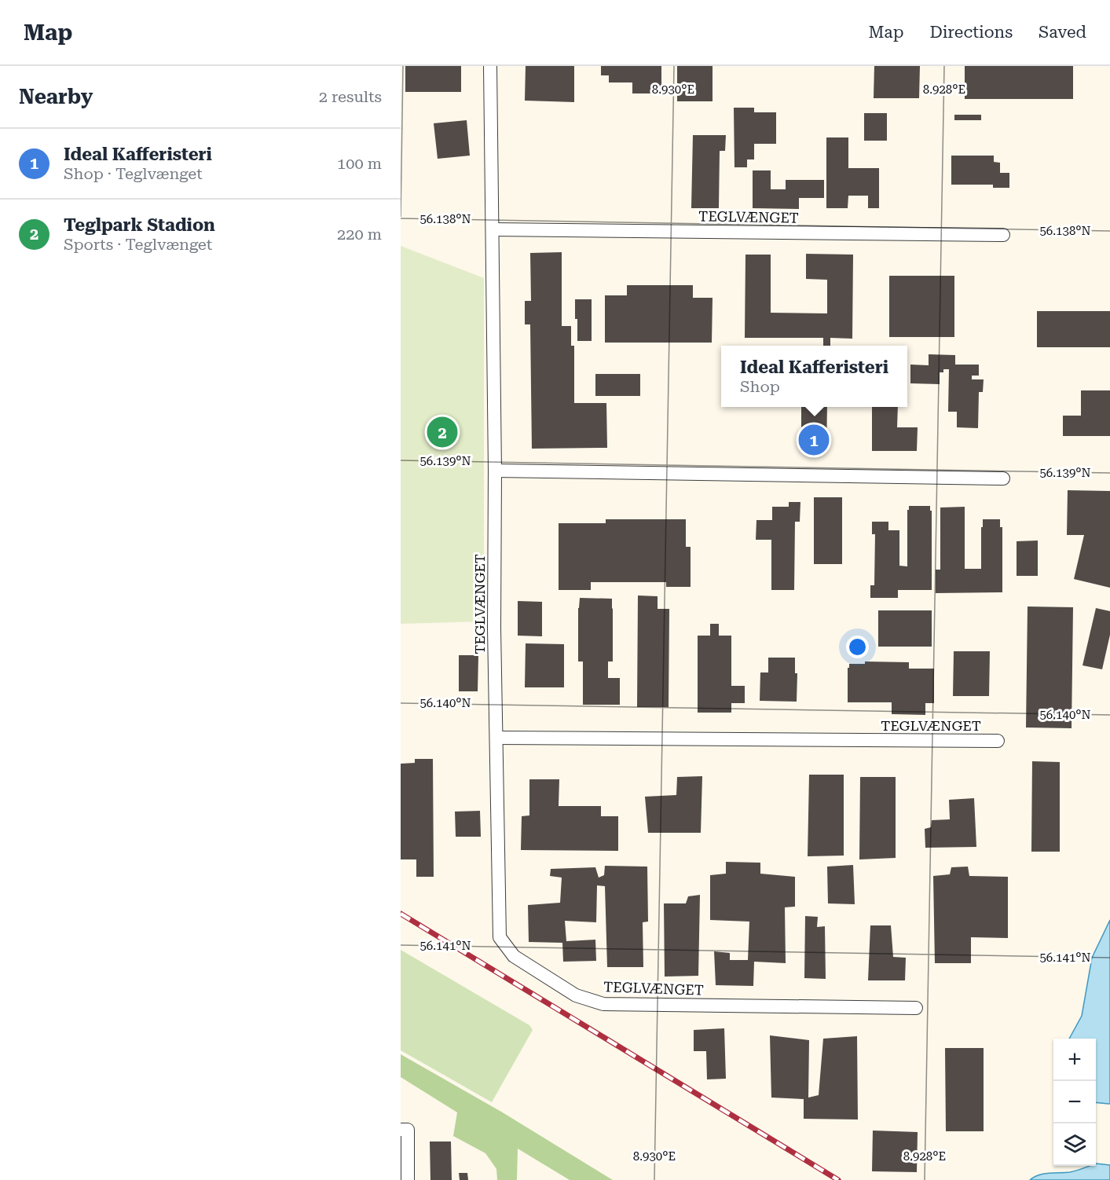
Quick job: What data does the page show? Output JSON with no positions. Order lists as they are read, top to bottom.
{
  "streets": {
    "street": ["TEGLVÆNGET"]
  },
  "page": {
    "header": "Map",
    "nav": ["Map", "Directions", "Saved"],
    "heading": ["Nearby", "2 results"],
    "list": [
      {
        "mark": "1",
        "name": "Ideal Kafferisteri",
        "note": "Shop · Teglvænget",
        "value": "100 m"
      },
      {
        "mark": "2",
        "name": "Teglpark Stadion",
        "note": "Sports · Teglvænget",
        "value": "220 m"
      }
    ],
    "popup": ["Ideal Kafferisteri", "Shop"],
    "pins": ["2", "1"],
    "map_buttons": ["+", "−"]
  },
  "coordinates": [
    "8.930°E",
    "8.928°E",
    "56.138°N",
    "56.139°N",
    "56.140°N",
    "56.141°N"
  ]
}
